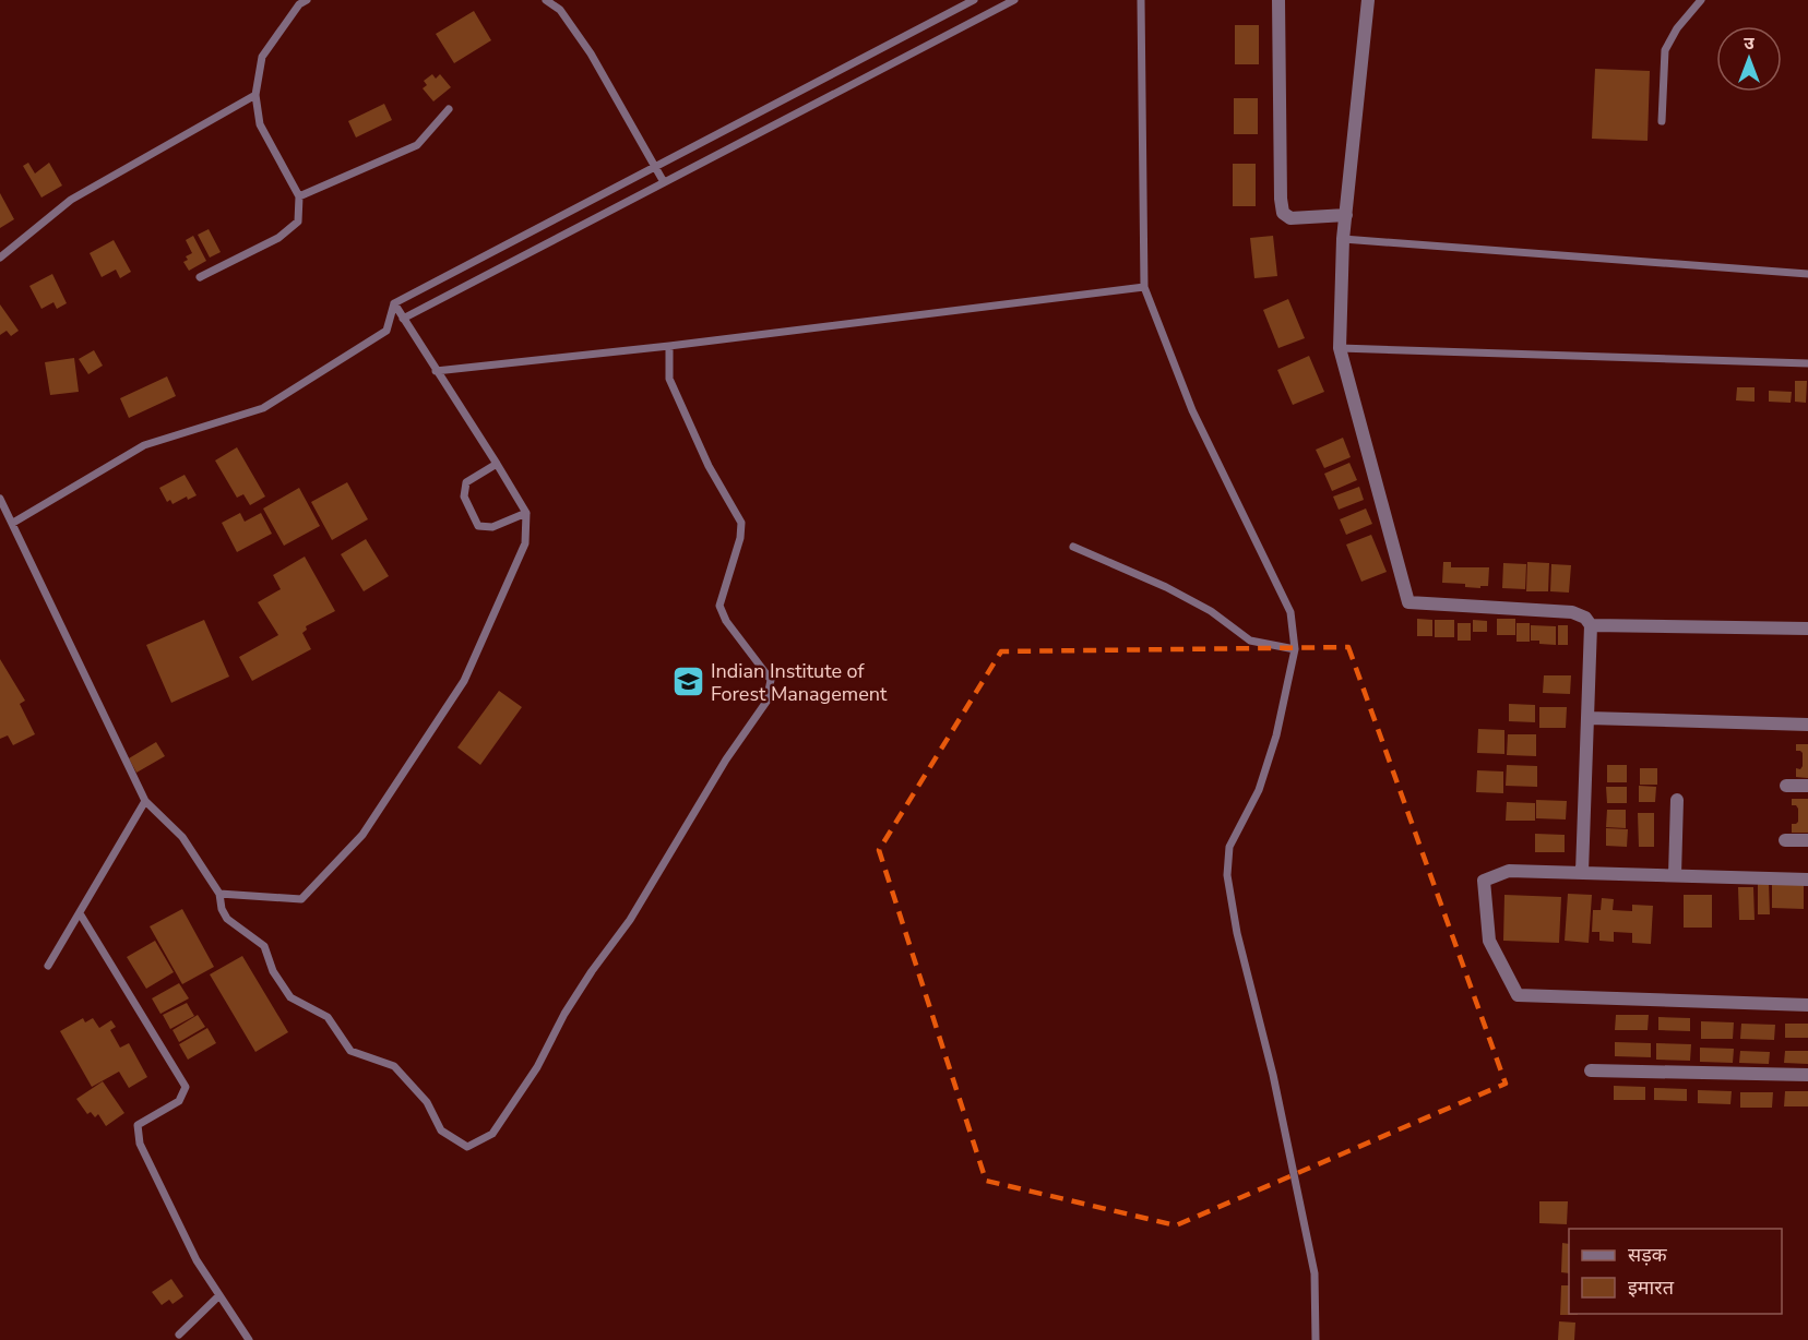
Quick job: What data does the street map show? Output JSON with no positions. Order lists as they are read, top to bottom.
{
  "places": {
    "school or university": ["Indian Institute of Forest Management"]
  },
  "legend": ["सड़क", "इमारत"],
  "north": "top"
}
